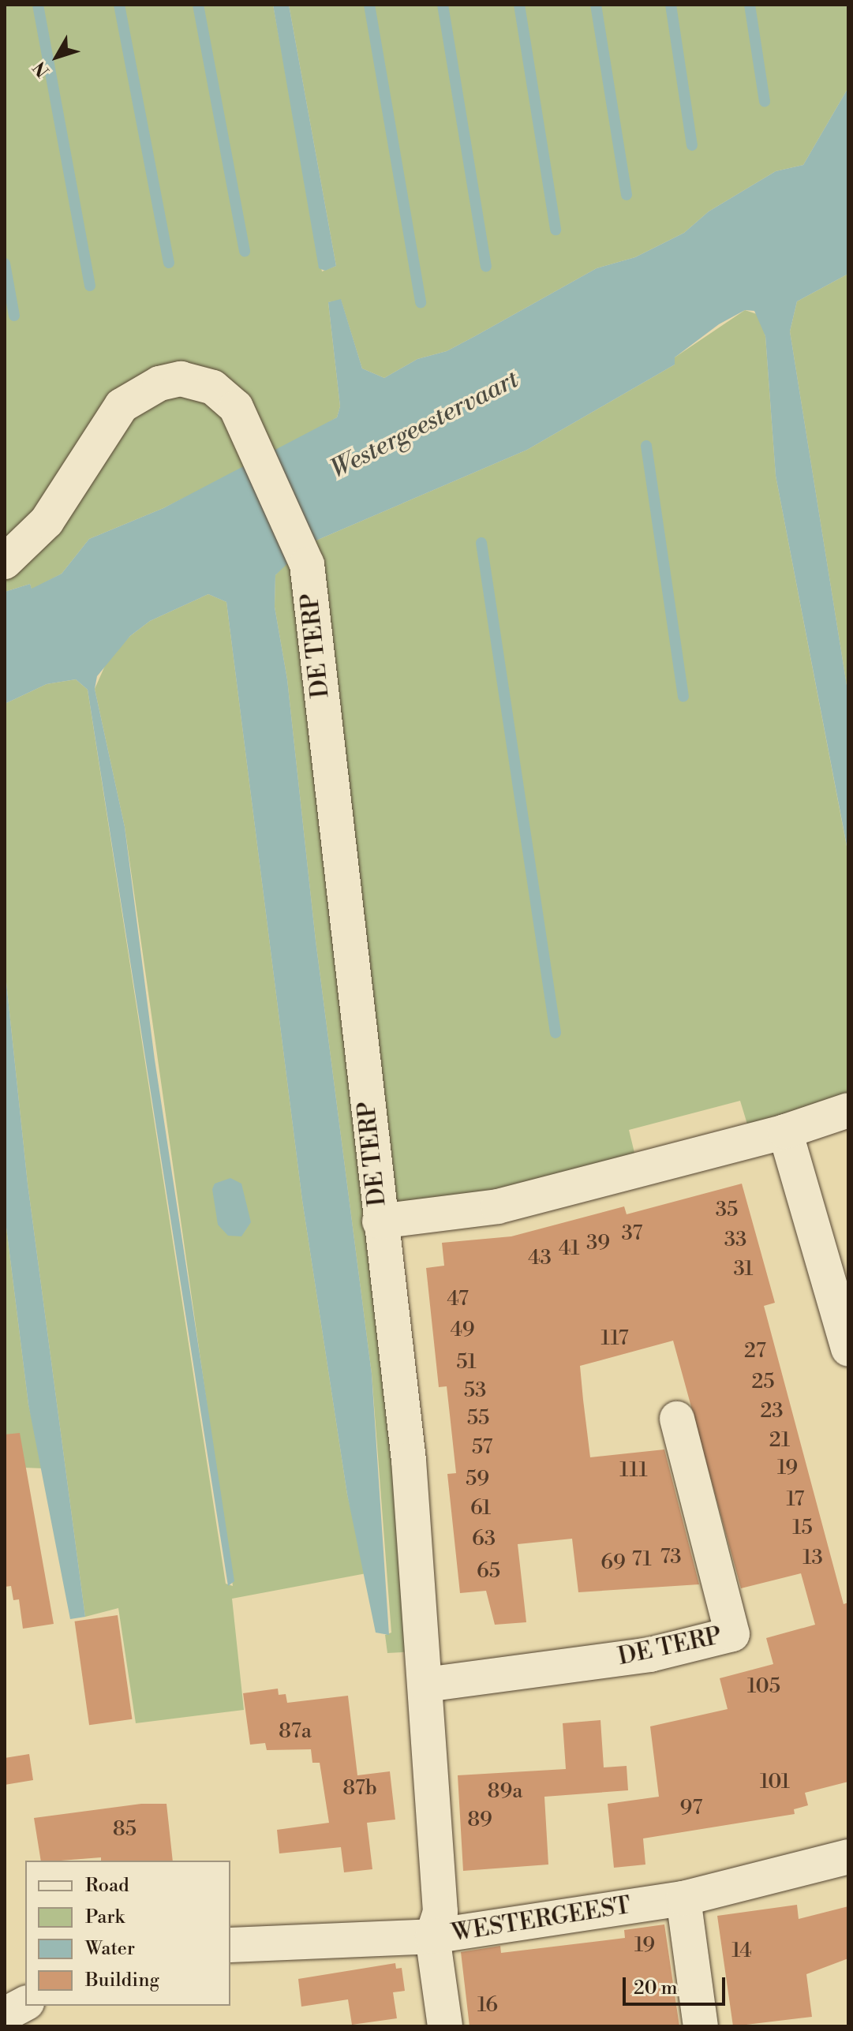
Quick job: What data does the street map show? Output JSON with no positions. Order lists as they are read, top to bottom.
{
  "streets": {
    "street": ["DE TERP", "WESTERGEEST"]
  },
  "crossings": [
    ["DE TERP", "WESTERGEEST"]
  ],
  "water": ["Westergeestervaart"],
  "house_numbers": [
    "35",
    "37",
    "33",
    "39",
    "41",
    "43",
    "31",
    "47",
    "49",
    "117",
    "27",
    "51",
    "25",
    "53",
    "23",
    "55",
    "21",
    "57",
    "19",
    "111",
    "59",
    "17",
    "61",
    "15",
    "63",
    "73",
    "13",
    "71",
    "69",
    "65",
    "105",
    "87a",
    "101",
    "87b",
    "89a",
    "97",
    "89",
    "85",
    "19",
    "14",
    "16"
  ],
  "legend": [
    "Road",
    "Park",
    "Water",
    "Building"
  ],
  "scale_bar": "20 m",
  "north": "bottom left"
}
